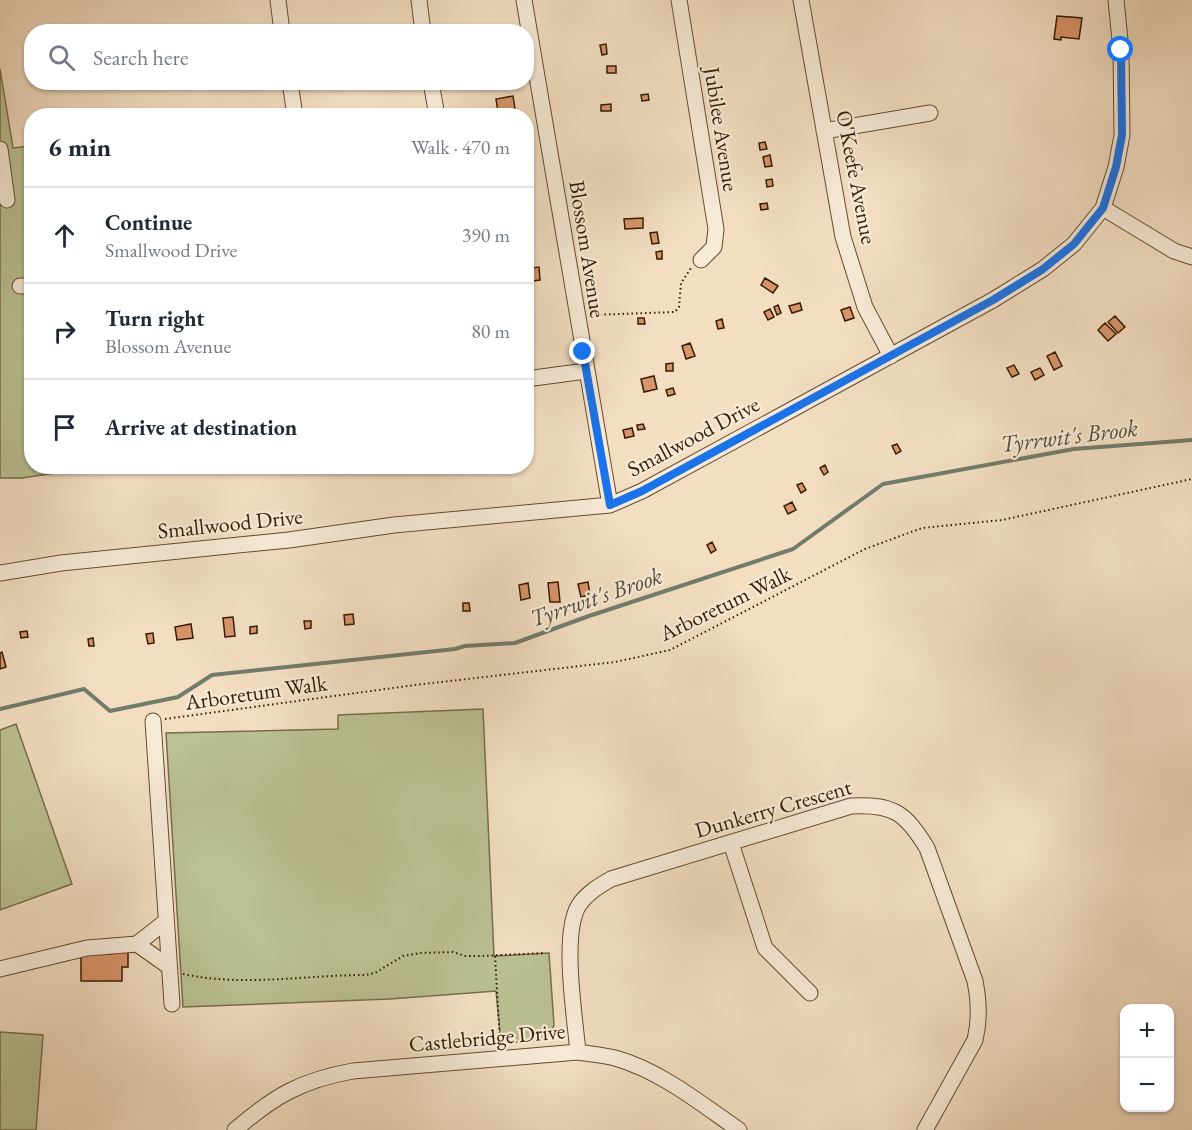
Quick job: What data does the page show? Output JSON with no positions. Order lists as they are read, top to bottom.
{
  "streets": {
    "street": [
      "Jubilee Avenue",
      "O'Keefe Avenue",
      "Blossom Avenue",
      "Smallwood Drive",
      "Dunkerry Crescent",
      "Castlebridge Drive"
    ],
    "path": ["Arboretum Walk"]
  },
  "crossings": [
    ["O'Keefe Avenue", "Smallwood Drive"],
    ["Blossom Avenue", "Smallwood Drive"],
    ["Dunkerry Crescent", "Castlebridge Drive"]
  ],
  "water": ["Tyrrwit's Brook"],
  "page": {
    "search": "Search here",
    "heading": ["6 min", "Walk · 470 m"],
    "list": [
      ["Continue", "Smallwood Drive", "390 m"],
      ["Turn right", "Blossom Avenue", "80 m"],
      "Arrive at destination"
    ],
    "map_buttons": ["+", "−"]
  }
}
